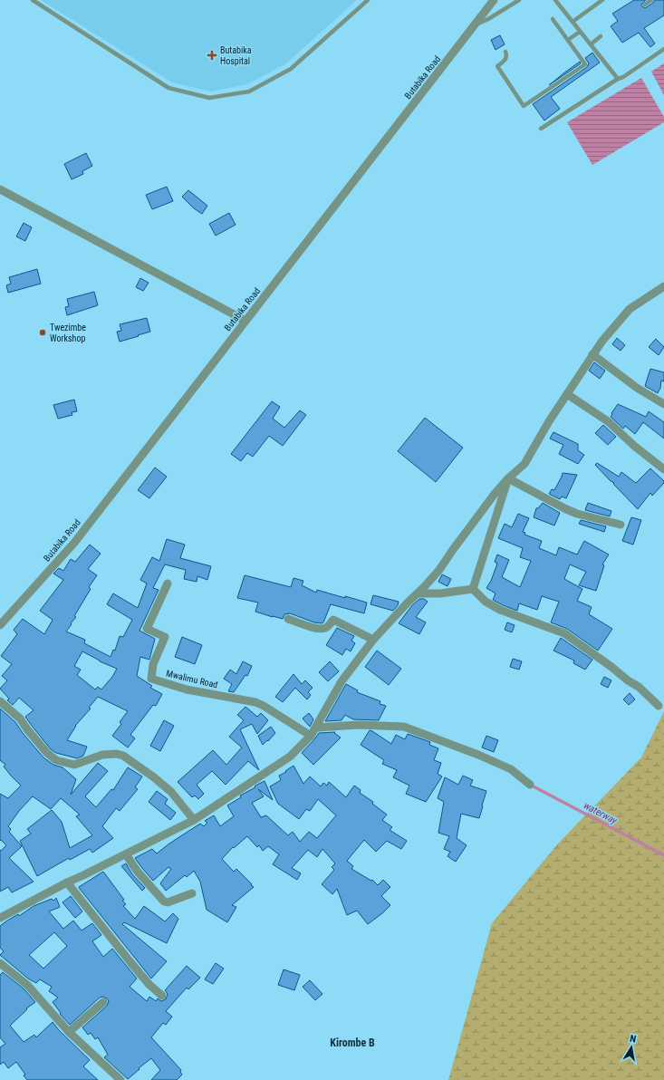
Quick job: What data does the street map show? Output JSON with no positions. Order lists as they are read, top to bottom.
{
  "streets": {
    "street": ["Butabika Road", "Mwalimu Road"]
  },
  "districts": ["Kirombe B"],
  "water": ["waterway"],
  "places": {
    "health": ["Butabika Hospital"],
    "other": ["Twezimbe Workshop"]
  },
  "north": "top"
}
